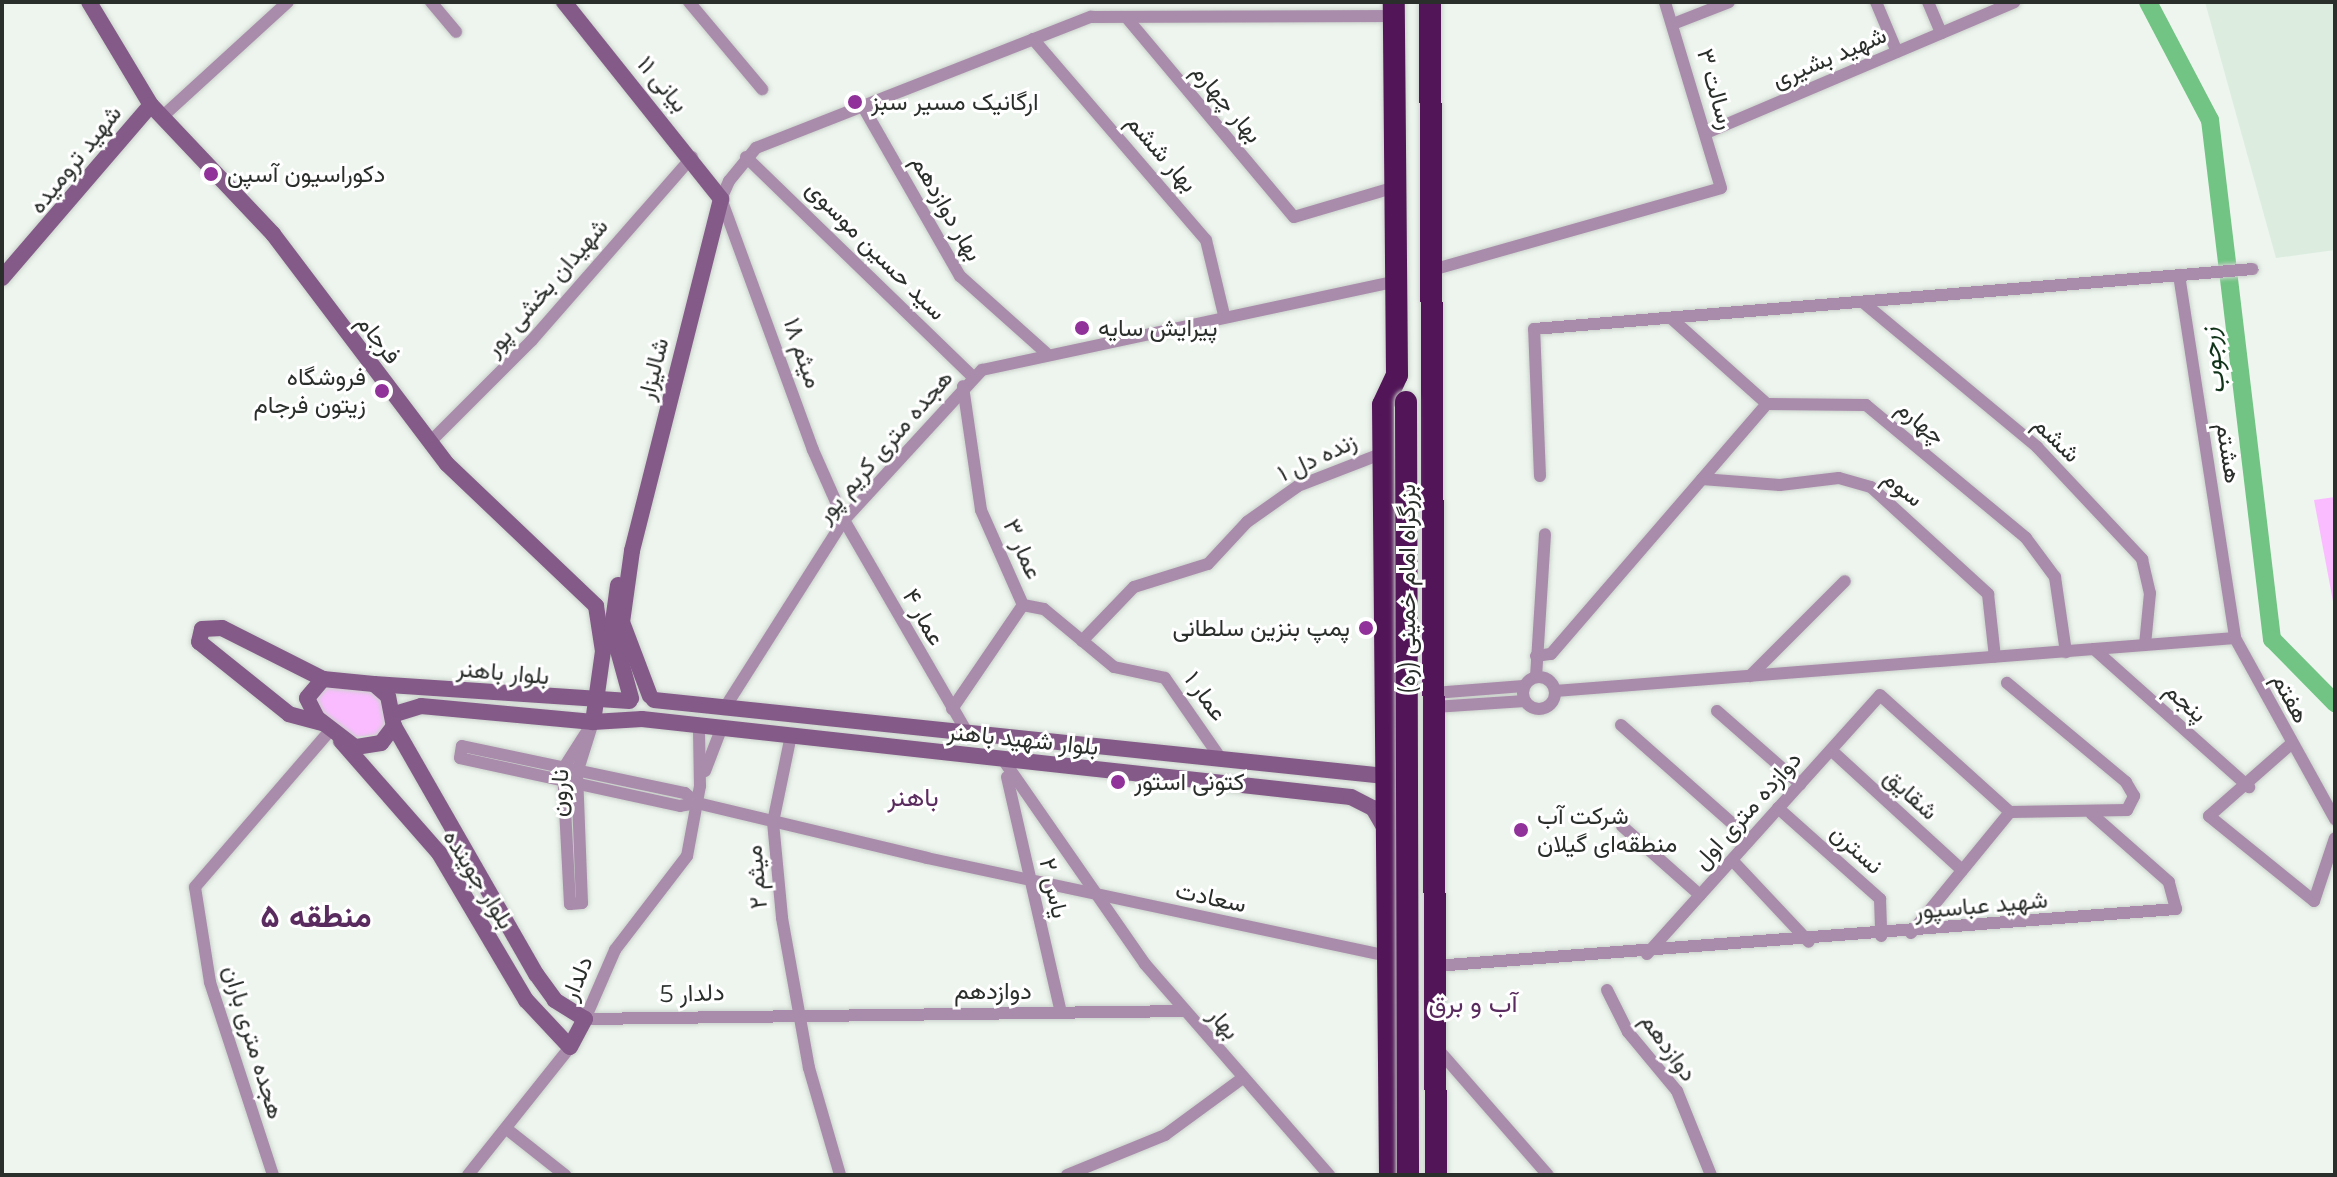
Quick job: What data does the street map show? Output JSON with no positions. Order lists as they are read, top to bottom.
{
  "streets": {
    "highway": ["بزرگراه امام خمینی (ره)"],
    "street": [
      "شهید بشیری",
      "بیانی ۱۱",
      "رسالت ۳",
      "بهار چهارم",
      "بهار ششم",
      "شهید ترومیده",
      "بهار دوازدهم",
      "سید حسین موسوی",
      "شهیدان بخشی پور",
      "فرجام",
      "میثم ۱۸",
      "شالیزار",
      "چهارم",
      "ششم",
      "هجده متری کریم پور",
      "هشتم",
      "زنده دل ۱",
      "سوم",
      "عمار ۳",
      "عمار ۴",
      "بلوار باهنر",
      "عمار ۱",
      "هفتم",
      "پنجم",
      "بلوار شهید باهنر",
      "نارون",
      "شقایق",
      "دوازده متری اول",
      "نسترن",
      "میثم ۲",
      "بلوار جوینده",
      "یاس ۲",
      "سعادت",
      "شهید عباسپور",
      "دلدار",
      "دوازدهم",
      "دلدار 5",
      "بهار",
      "هجده متری باران"
    ]
  },
  "crossings": [
    ["شهید بشیری", "رسالت ۳"],
    ["بیانی ۱۱", "شهیدان بخشی پور"],
    ["بیانی ۱۱", "میثم ۱۸"],
    ["بیانی ۱۱", "شالیزار"],
    ["رسالت ۳", "بزرگراه امام خمینی (ره)"],
    ["بهار چهارم", "بزرگراه امام خمینی (ره)"],
    ["بهار ششم", "هجده متری کریم پور"],
    ["شهید ترومیده", "فرجام"],
    ["بهار دوازدهم", "هجده متری کریم پور"],
    ["سید حسین موسوی", "هجده متری کریم پور"],
    ["سید حسین موسوی", "عمار ۳"],
    ["شهیدان بخشی پور", "فرجام"],
    ["فرجام", "شالیزار"],
    ["میثم ۱۸", "شالیزار"],
    ["میثم ۱۸", "هجده متری کریم پور"],
    ["میثم ۱۸", "عمار ۴"],
    ["شالیزار", "بلوار باهنر"],
    ["شالیزار", "بلوار شهید باهنر"],
    ["هجده متری کریم پور", "عمار ۳"],
    ["هجده متری کریم پور", "بزرگراه امام خمینی (ره)"],
    ["هجده متری کریم پور", "عمار ۴"],
    ["هجده متری کریم پور", "بلوار شهید باهنر"],
    ["هشتم", "هفتم"],
    ["زنده دل ۱", "بزرگراه امام خمینی (ره)"],
    ["زنده دل ۱", "عمار ۱"],
    ["عمار ۳", "عمار ۴"],
    ["عمار ۳", "عمار ۱"],
    ["بزرگراه امام خمینی (ره)", "بلوار شهید باهنر"],
    ["بزرگراه امام خمینی (ره)", "سعادت"],
    ["بزرگراه امام خمینی (ره)", "شهید عباسپور"],
    ["عمار ۴", "بلوار شهید باهنر"],
    ["بلوار باهنر", "بلوار شهید باهنر"],
    ["بلوار باهنر", "نارون"],
    ["بلوار باهنر", "بلوار جوینده"],
    ["عمار ۱", "بلوار شهید باهنر"],
    ["بلوار شهید باهنر", "میثم ۲"],
    ["بلوار شهید باهنر", "یاس ۲"],
    ["بلوار شهید باهنر", "بهار"],
    ["نارون", "سعادت"],
    ["شقایق", "دوازده متری اول"],
    ["دوازده متری اول", "نسترن"],
    ["دوازده متری اول", "شهید عباسپور"],
    ["نسترن", "شهید عباسپور"],
    ["میثم ۲", "سعادت"],
    ["میثم ۲", "دوازدهم"],
    ["میثم ۲", "دلدار 5"],
    ["بلوار جوینده", "دلدار"],
    ["بلوار جوینده", "دلدار 5"],
    ["بلوار جوینده", "هجده متری باران"],
    ["یاس ۲", "سعادت"],
    ["یاس ۲", "دوازدهم"],
    ["یاس ۲", "بهار"],
    ["سعادت", "دلدار"],
    ["سعادت", "بهار"],
    ["دلدار", "دلدار 5"],
    ["دوازدهم", "دلدار 5"],
    ["دوازدهم", "بهار"]
  ],
  "districts": ["باهنر", "منطقه ۵", "آب و برق"],
  "water": ["زرجوب"],
  "places": [
    "ارگانیک مسیر سبز",
    "دکوراسیون آسپن",
    "پیرایش سایه",
    "فروشگاه زیتون فرجام",
    "پمپ بنزین سلطانی",
    "کتونی استور",
    "شرکت آب منطقه‌ای گیلان"
  ]
}
